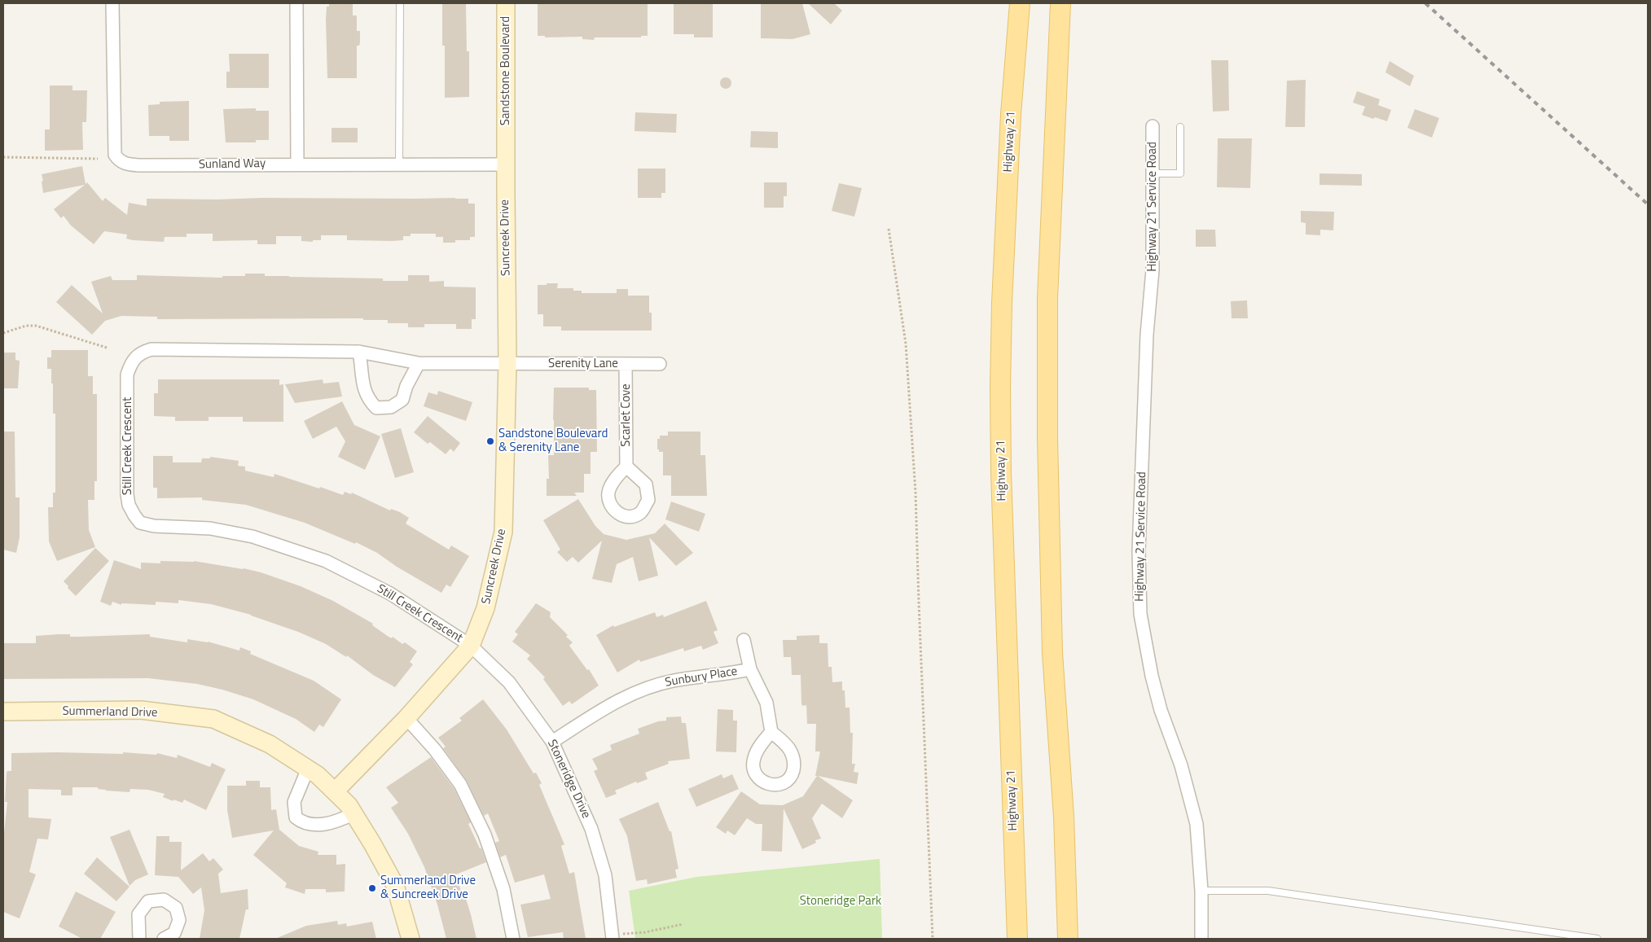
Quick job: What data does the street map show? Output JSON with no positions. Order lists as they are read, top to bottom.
{
  "streets": {
    "main road": ["Highway 21"],
    "street": [
      "Sandstone Boulevard",
      "Sunland Way",
      "Highway 21 Service Road",
      "Suncreek Drive",
      "Serenity Lane",
      "Scarlet Cove",
      "Still Creek Crescent",
      "Sunbury Place",
      "Summerland Drive",
      "Stoneridge Drive"
    ]
  },
  "crossings": [
    ["Sandstone Boulevard", "Suncreek Drive"],
    ["Sunland Way", "Suncreek Drive"],
    ["Suncreek Drive", "Serenity Lane"],
    ["Suncreek Drive", "Still Creek Crescent"],
    ["Suncreek Drive", "Summerland Drive"],
    ["Suncreek Drive", "Stoneridge Drive"],
    ["Serenity Lane", "Scarlet Cove"],
    ["Serenity Lane", "Still Creek Crescent"],
    ["Still Creek Crescent", "Stoneridge Drive"],
    ["Sunbury Place", "Stoneridge Drive"]
  ],
  "parks": ["Stoneridge Park"],
  "places": ["Sandstone Boulevard & Serenity Lane", "Summerland Drive & Suncreek Drive"]
}
